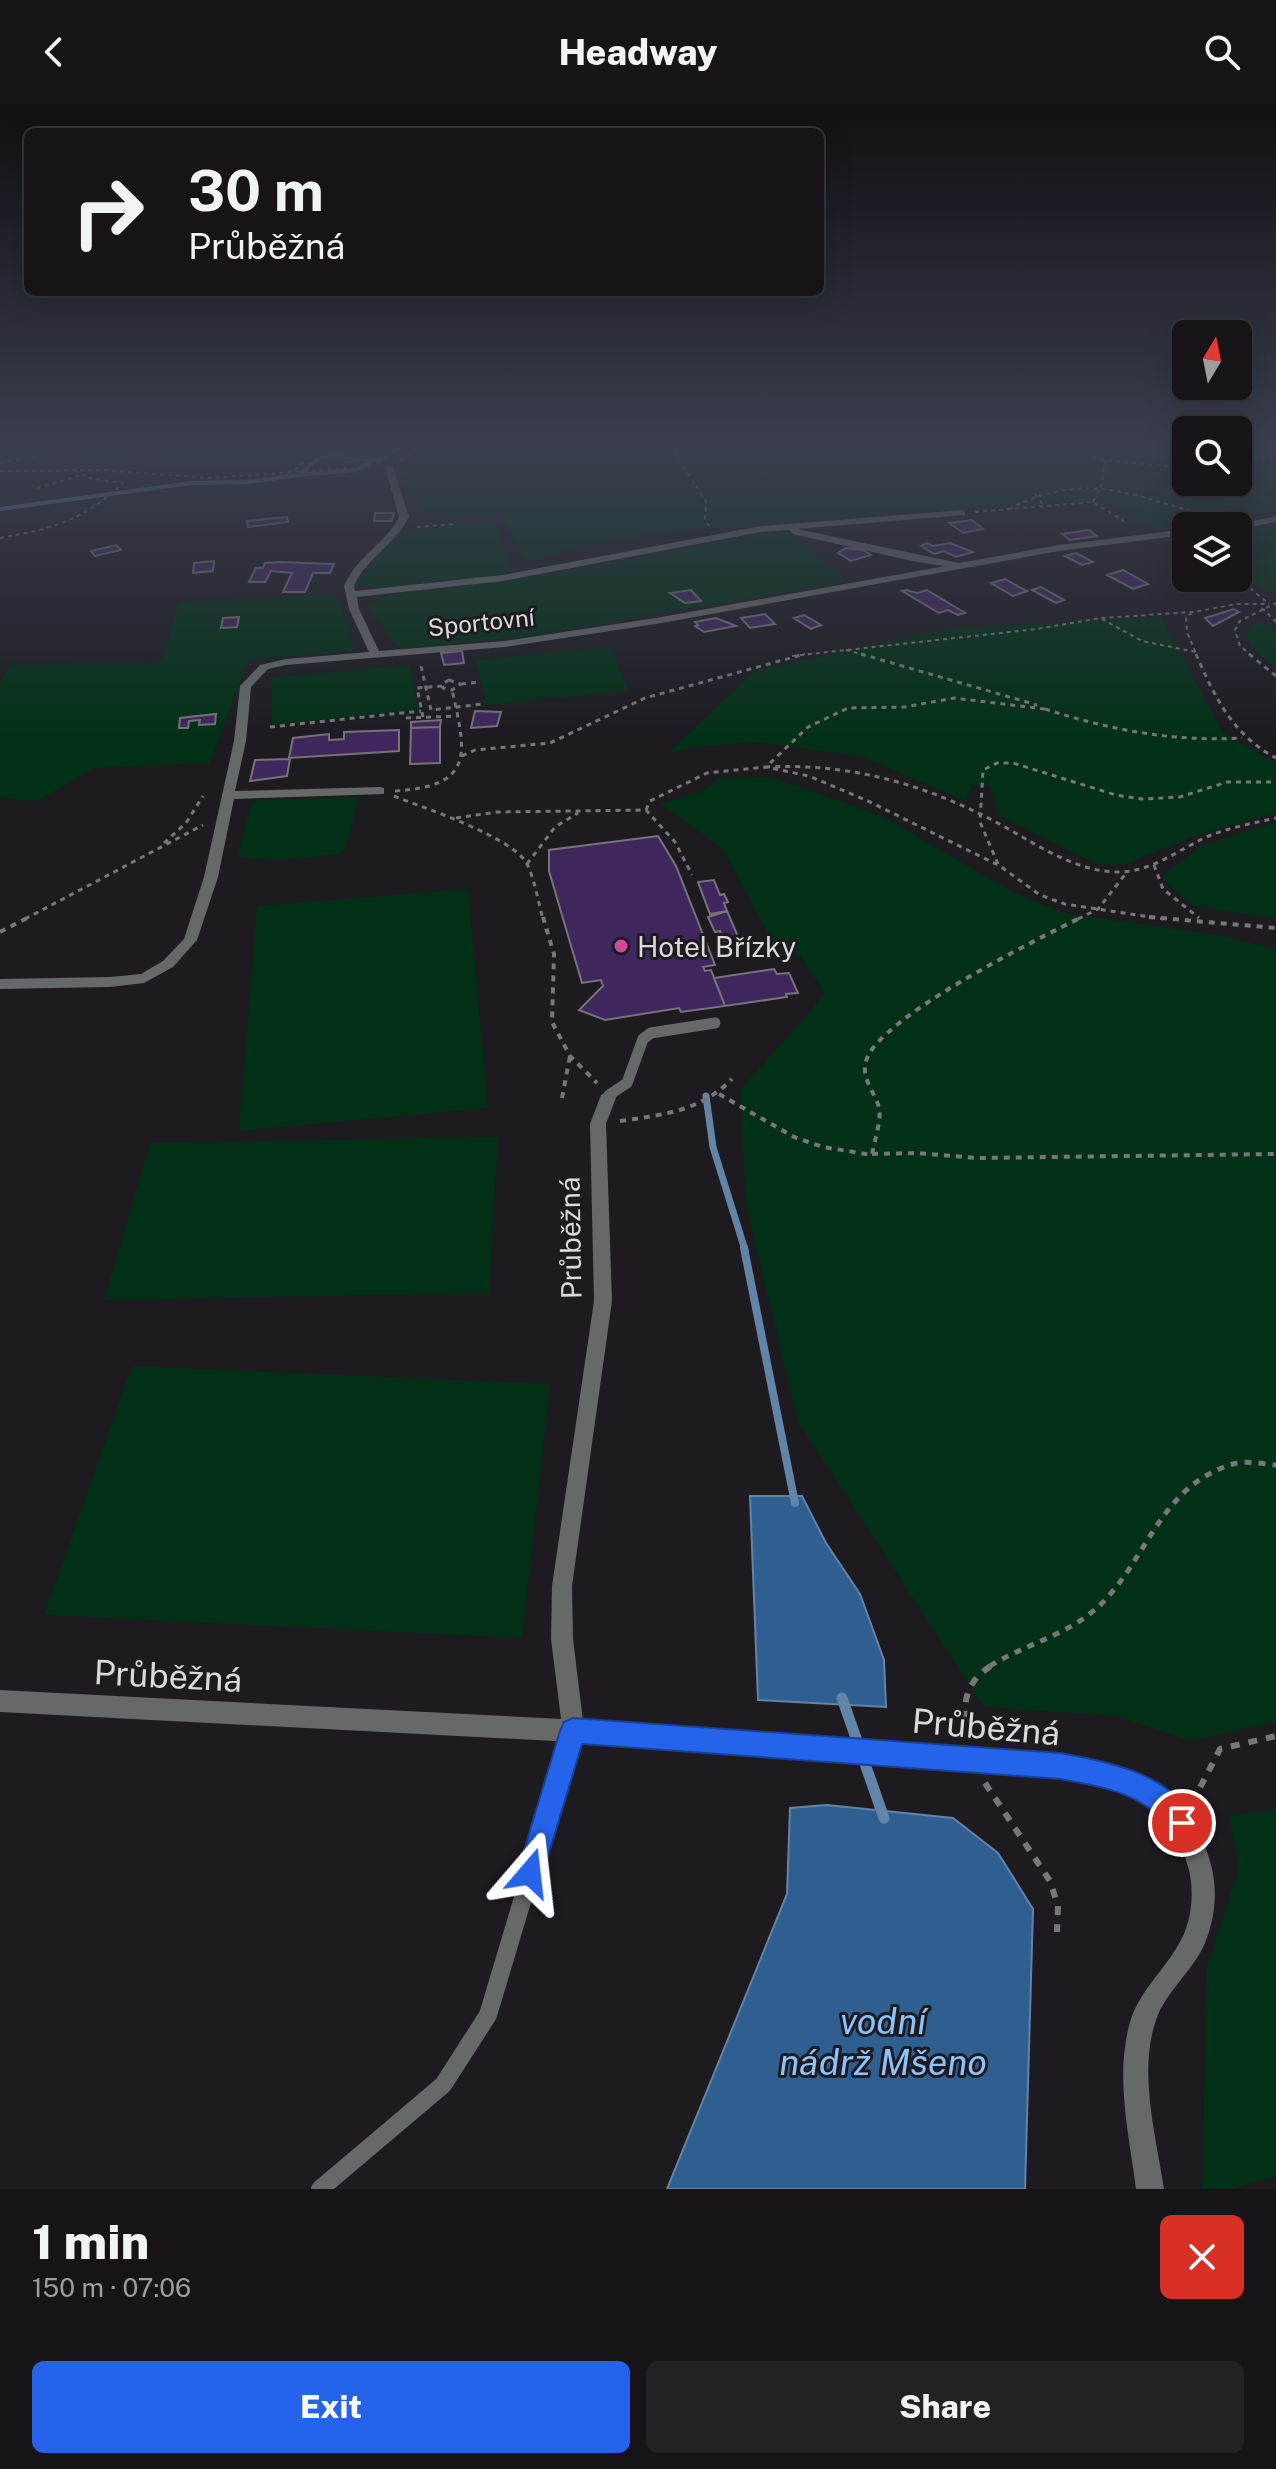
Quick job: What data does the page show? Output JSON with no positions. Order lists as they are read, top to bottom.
{
  "streets": {
    "street": ["Sportovní", "Průběžná"]
  },
  "water": ["vodní nádrž Mšeno"],
  "places": ["Hotel Břízky"],
  "north": "top",
  "page": {
    "header": "Headway",
    "turn": ["30 m", "Průběžná"],
    "heading": ["1 min", "150 m · 07:06"],
    "buttons": ["Exit", "Share"]
  }
}
